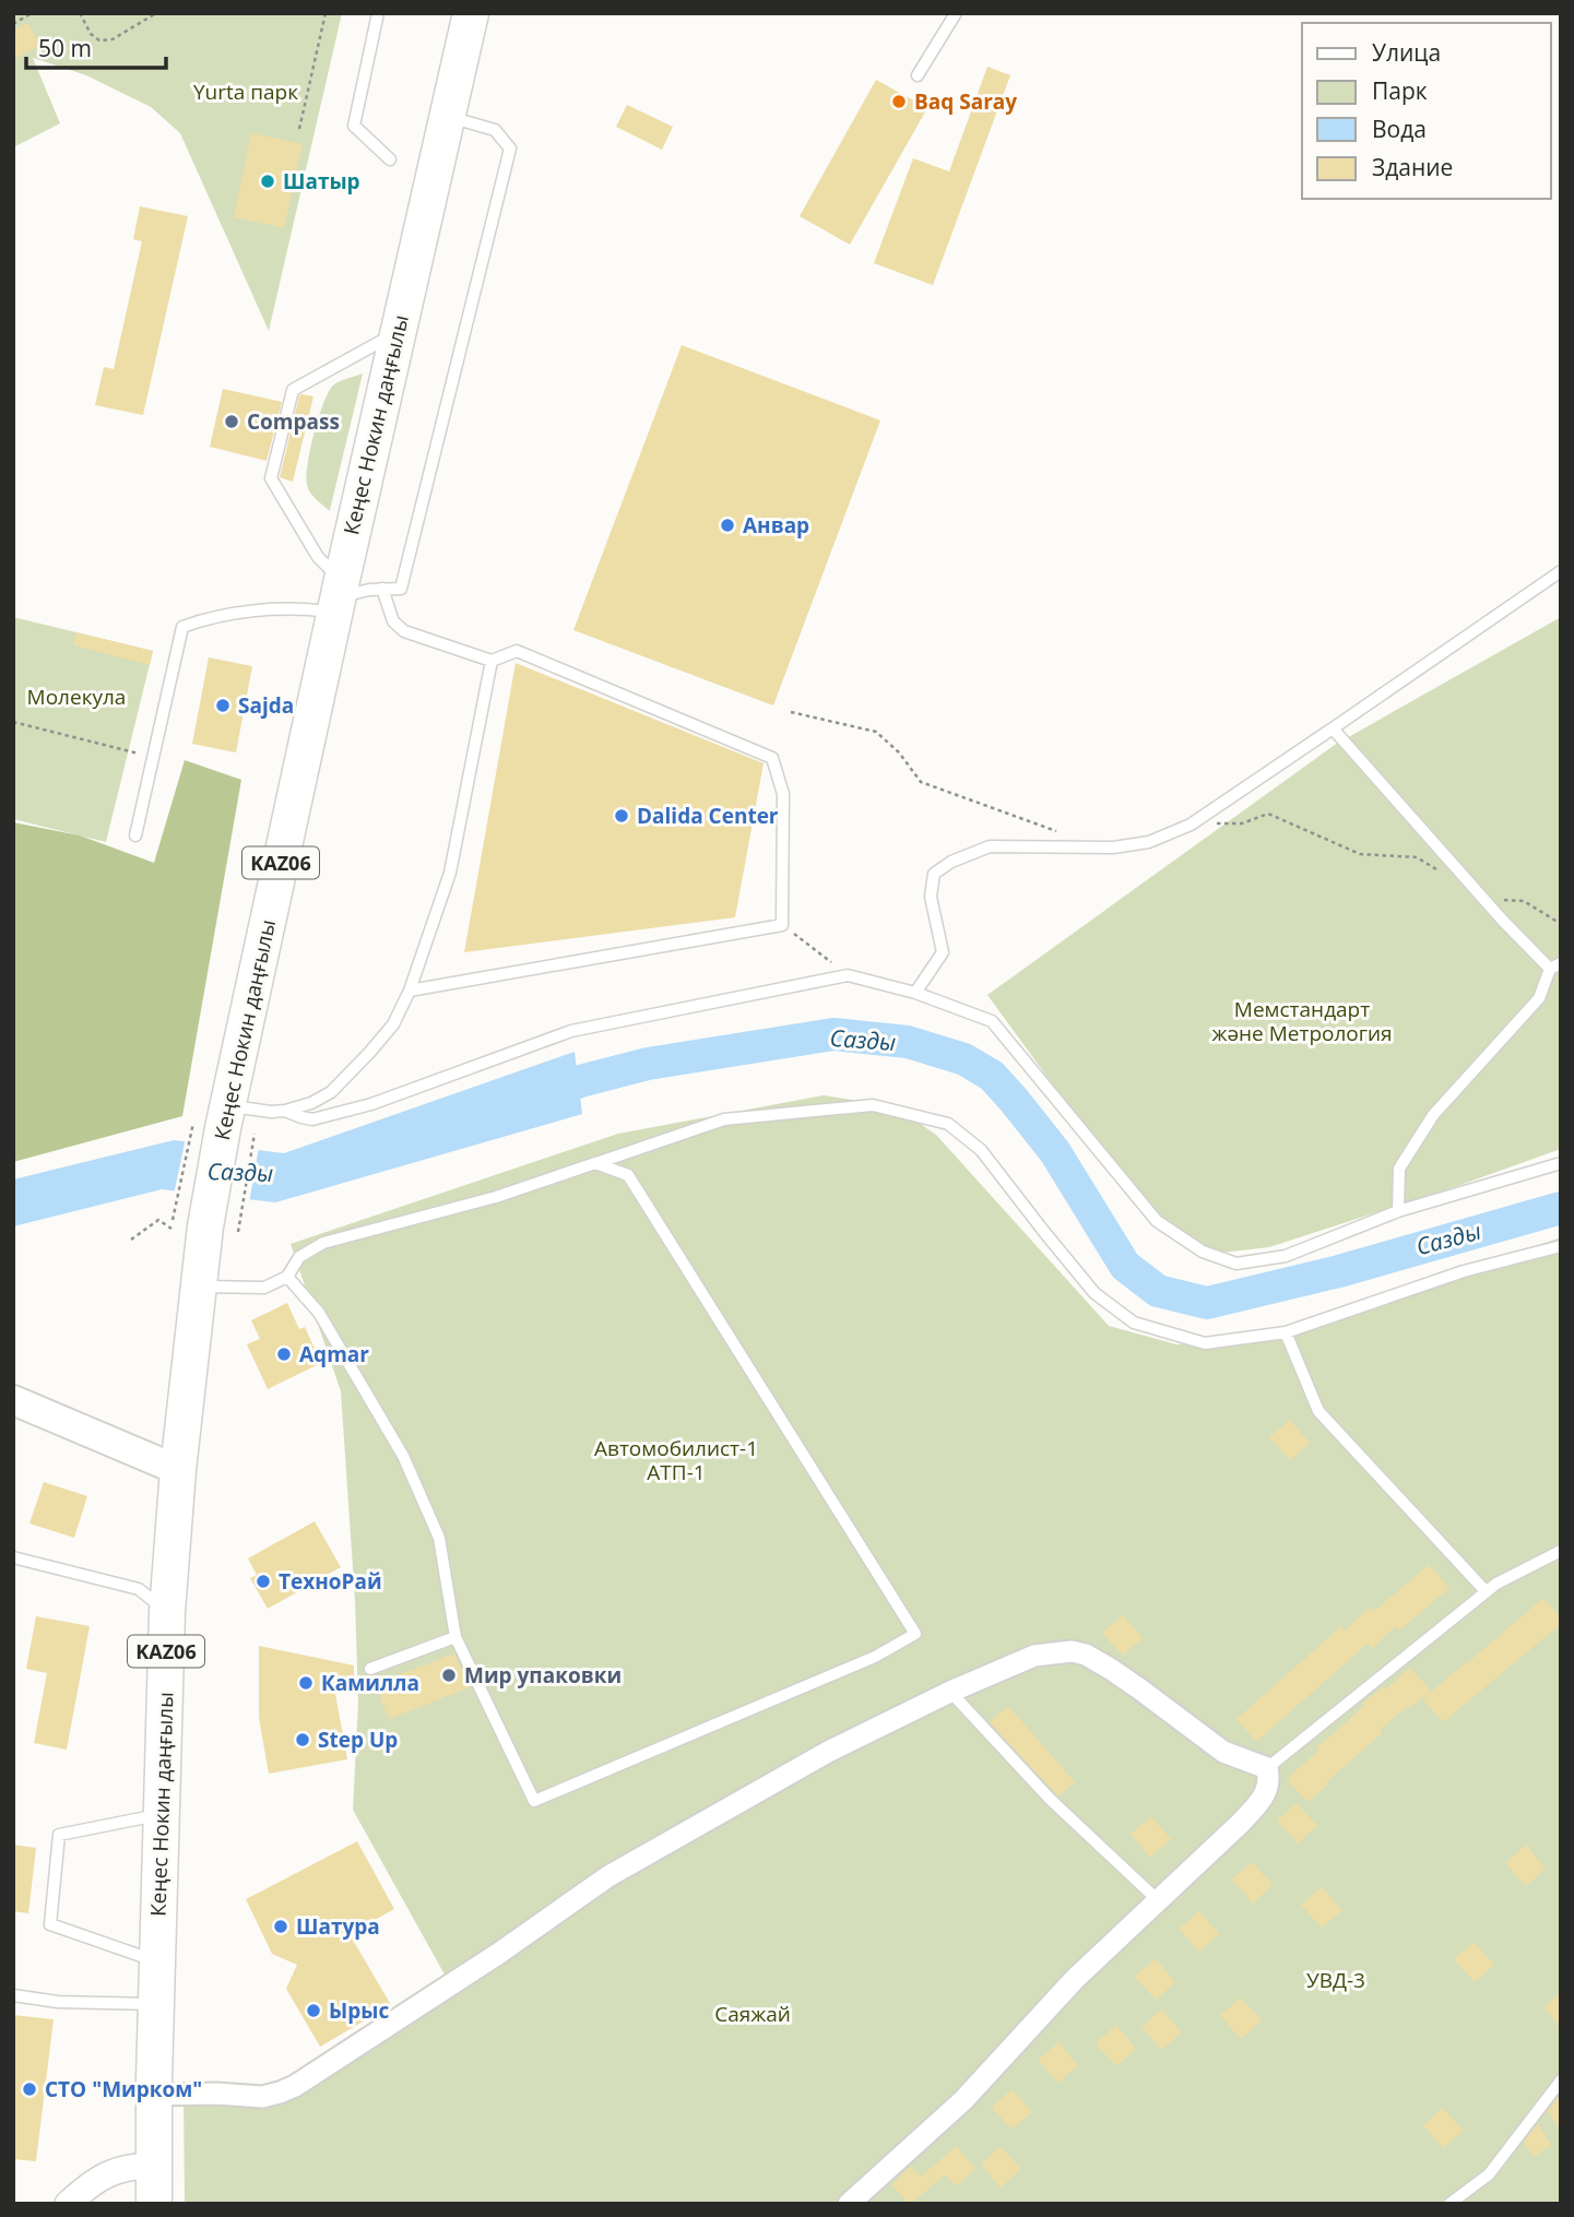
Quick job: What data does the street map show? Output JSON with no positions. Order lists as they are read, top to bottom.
{
  "streets": {
    "highway": ["Кеңес Нокин даңғылы", "KАZ06"]
  },
  "water": ["Сазды"],
  "parks": [
    "Yurta парк",
    "Молекула",
    "Мемстандарт және Метрология",
    "Автомобилист-1 АТП-1",
    "УВД-3",
    "Саяжай"
  ],
  "places": [
    "Baq Saray",
    "Шатыр",
    "Compass",
    "Анвар",
    "Sajda",
    "Dalida Center",
    "Aqmar",
    "ТехноРай",
    "Мир упаковки",
    "Камилла",
    "Step Up",
    "Шатура",
    "Ырыс",
    "СТО \"Мирком\""
  ],
  "legend": [
    "Улица",
    "Парк",
    "Вода",
    "Здание"
  ],
  "scale_bar": "50 m"
}
